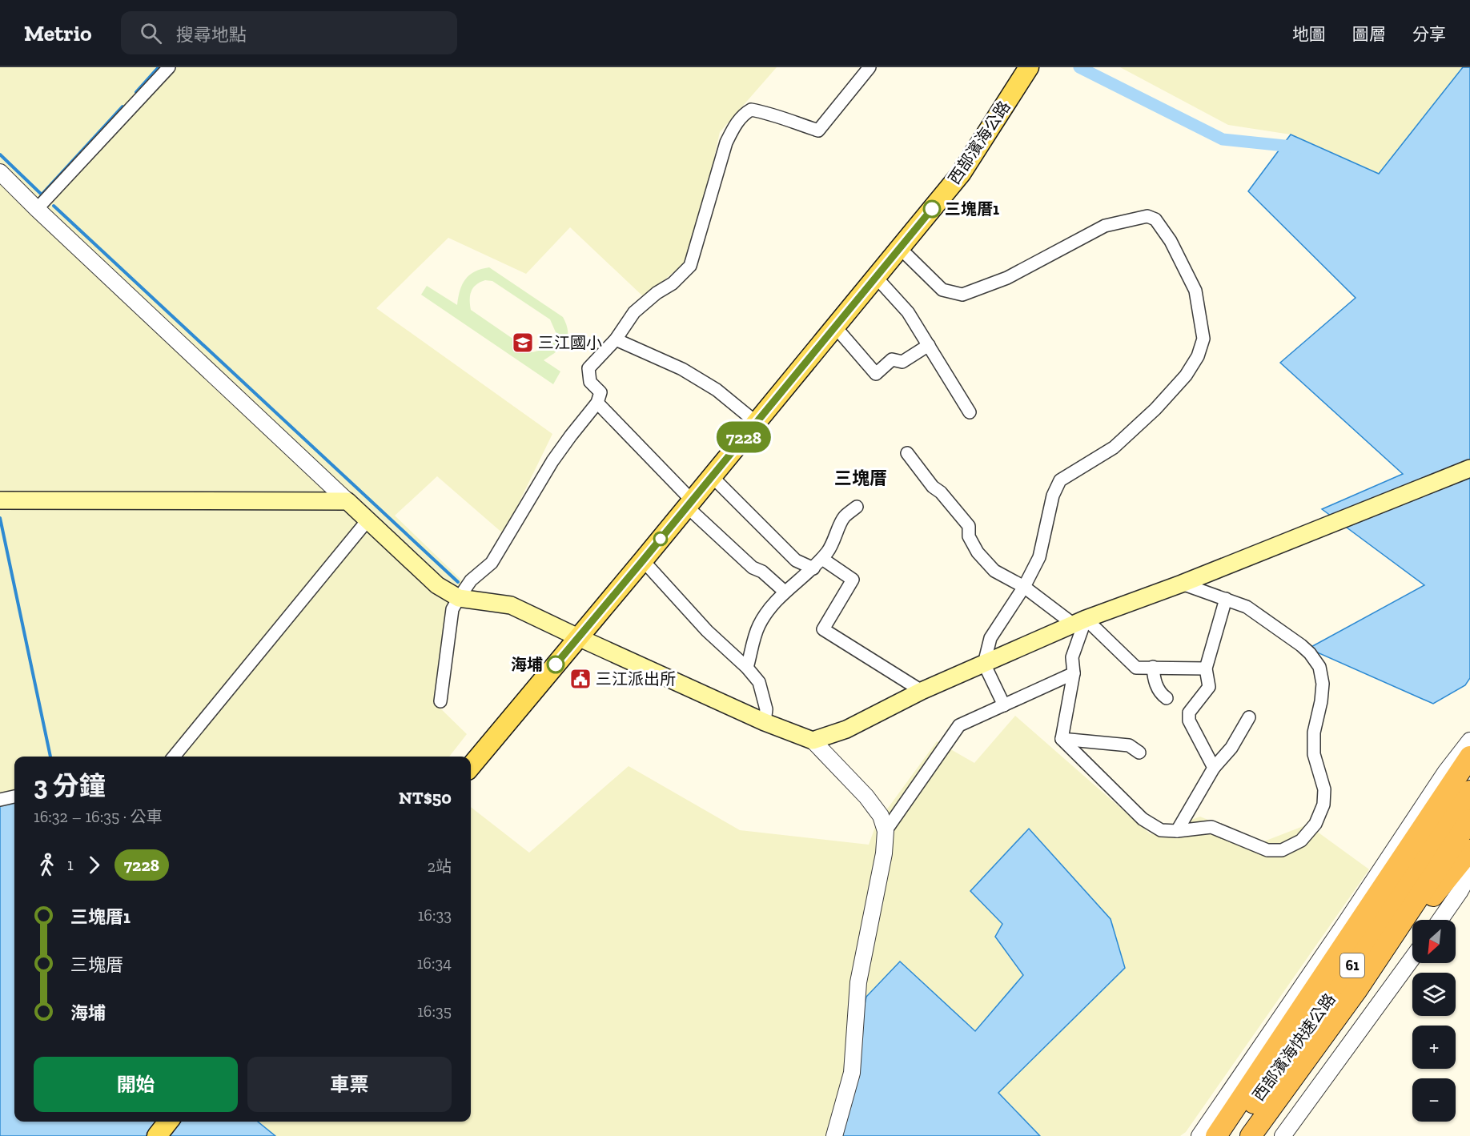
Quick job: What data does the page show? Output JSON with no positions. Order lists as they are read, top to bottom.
{
  "streets": {
    "highway": ["61", "西部濱海快速公路"],
    "main road": ["西部濱海公路"]
  },
  "districts": ["三塊厝"],
  "places": {
    "other": ["三塊厝1", "海埔"],
    "school or university": ["三江國小"],
    "public building": ["三江派出所"]
  },
  "lines": ["bus line 7228"],
  "north": "bottom left",
  "page": {
    "header": "Metrio",
    "search": "搜尋地點",
    "nav": ["地圖", "圖層", "分享"],
    "on_map": "7228",
    "heading": ["3 分鐘", "16:32 – 16:35 · 公車", "NT$50"],
    "legs": ["1", "7228", "2站"],
    "list": [
      {
        "name": "三塊厝1",
        "value": "16:33"
      },
      {
        "name": "三塊厝",
        "value": "16:34"
      },
      {
        "name": "海埔",
        "value": "16:35"
      }
    ],
    "map_buttons": ["+", "−"],
    "buttons": ["開始", "車票"]
  }
}
